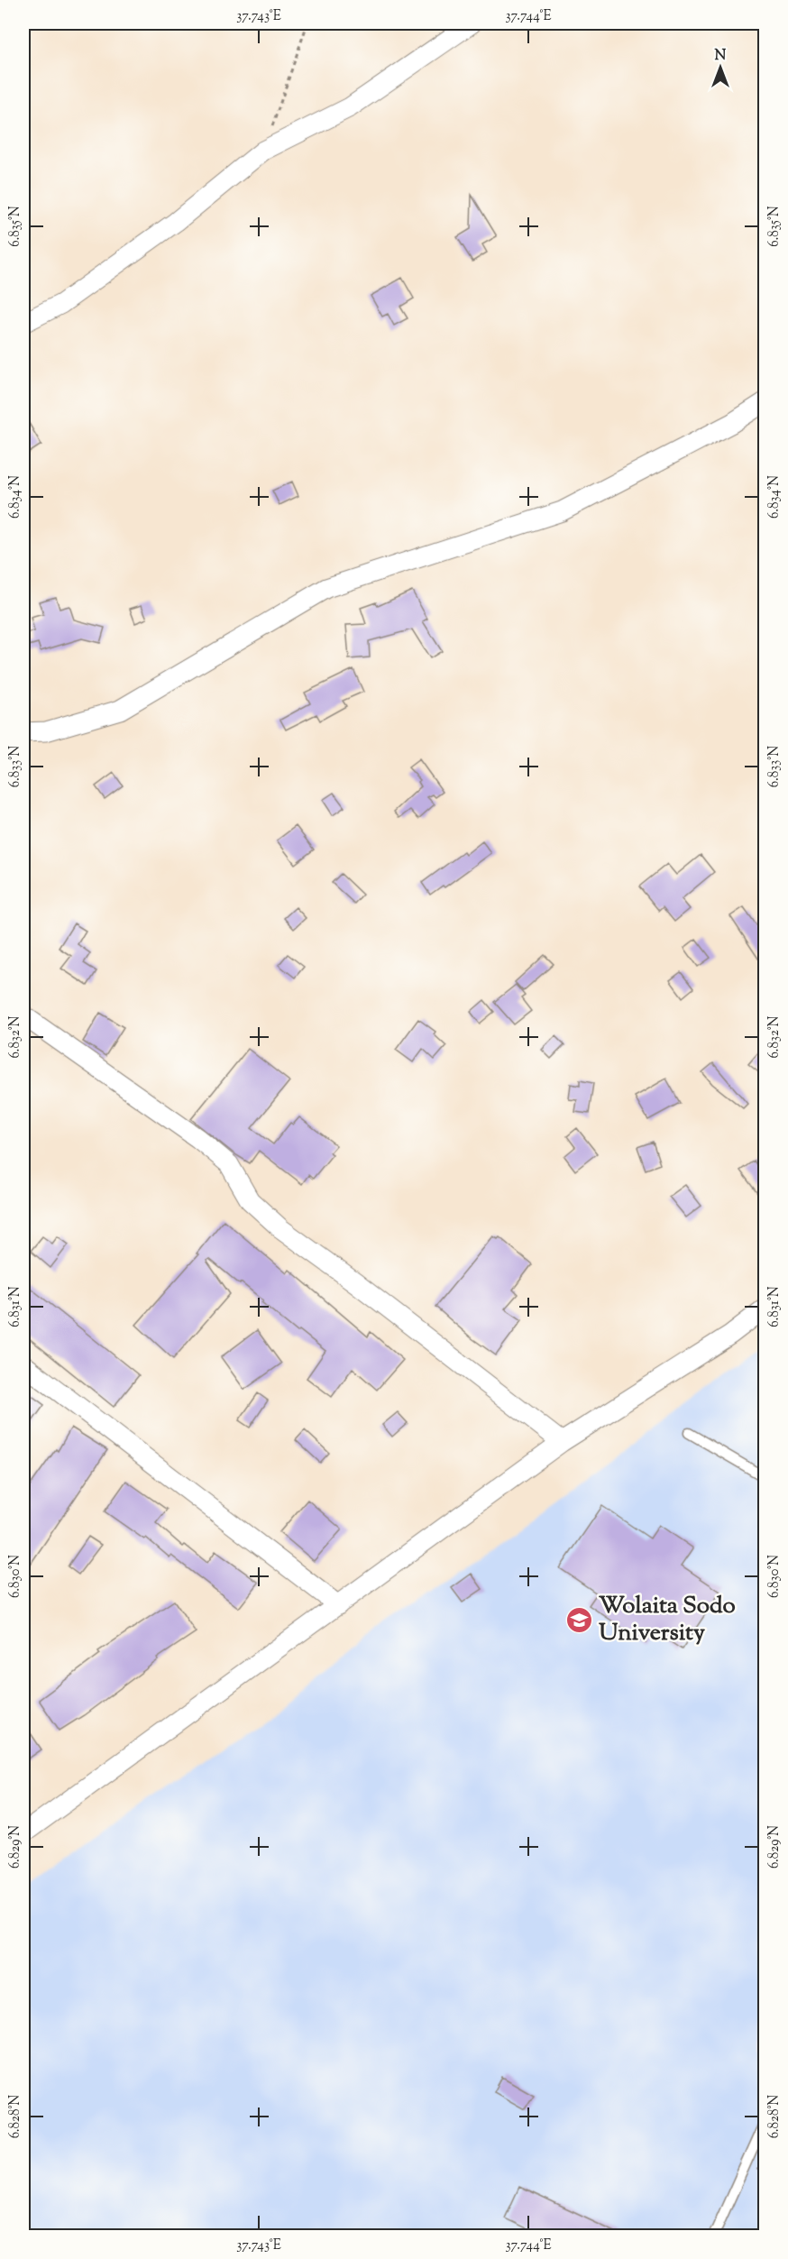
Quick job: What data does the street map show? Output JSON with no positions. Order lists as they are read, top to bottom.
{
  "places": {
    "school or university": ["Wolaita Sodo University"]
  },
  "north": "top",
  "coordinates": [
    "37.743°E",
    "37.744°E",
    "6.835°N",
    "6.834°N",
    "6.833°N",
    "6.832°N",
    "6.831°N",
    "6.830°N",
    "6.829°N",
    "6.828°N"
  ]
}
